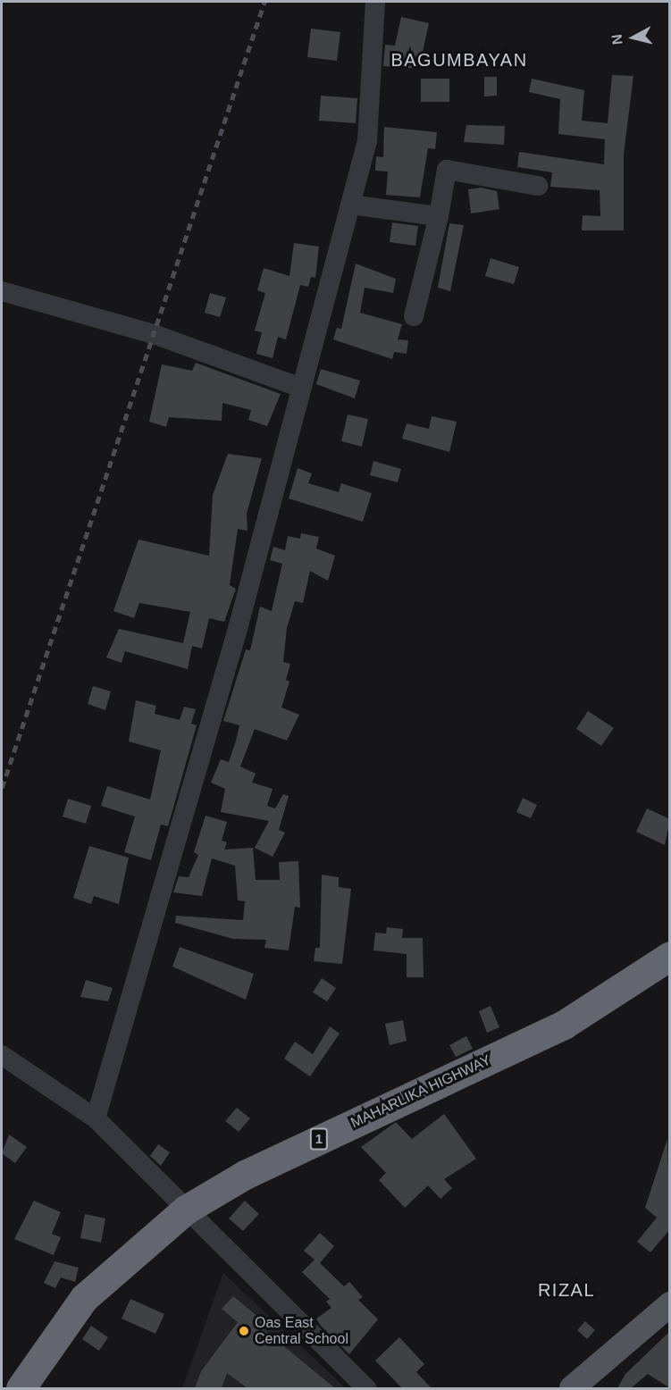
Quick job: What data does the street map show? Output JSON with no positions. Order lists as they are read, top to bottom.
{
  "streets": {
    "highway": ["MAHARLIKA HIGHWAY", "1"]
  },
  "districts": ["BAGUMBAYAN", "RIZAL"],
  "places": ["Oas East Central School"],
  "north": "left"
}
